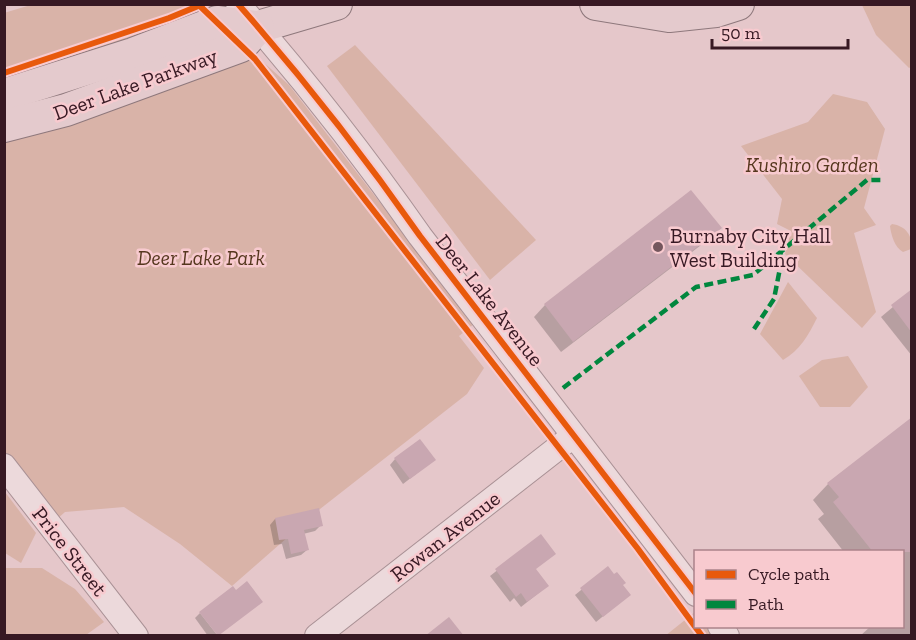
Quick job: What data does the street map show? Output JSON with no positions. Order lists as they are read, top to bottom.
{
  "streets": {
    "main road": ["Deer Lake Parkway"],
    "street": ["Deer Lake Avenue", "Rowan Avenue", "Price Street"]
  },
  "crossings": [
    ["Deer Lake Parkway", "Deer Lake Avenue"],
    ["Deer Lake Avenue", "Rowan Avenue"]
  ],
  "parks": ["Kushiro Garden", "Deer Lake Park"],
  "places": ["Burnaby City Hall West Building"],
  "legend": ["Cycle path", "Path"],
  "scale_bar": "50 m"
}
